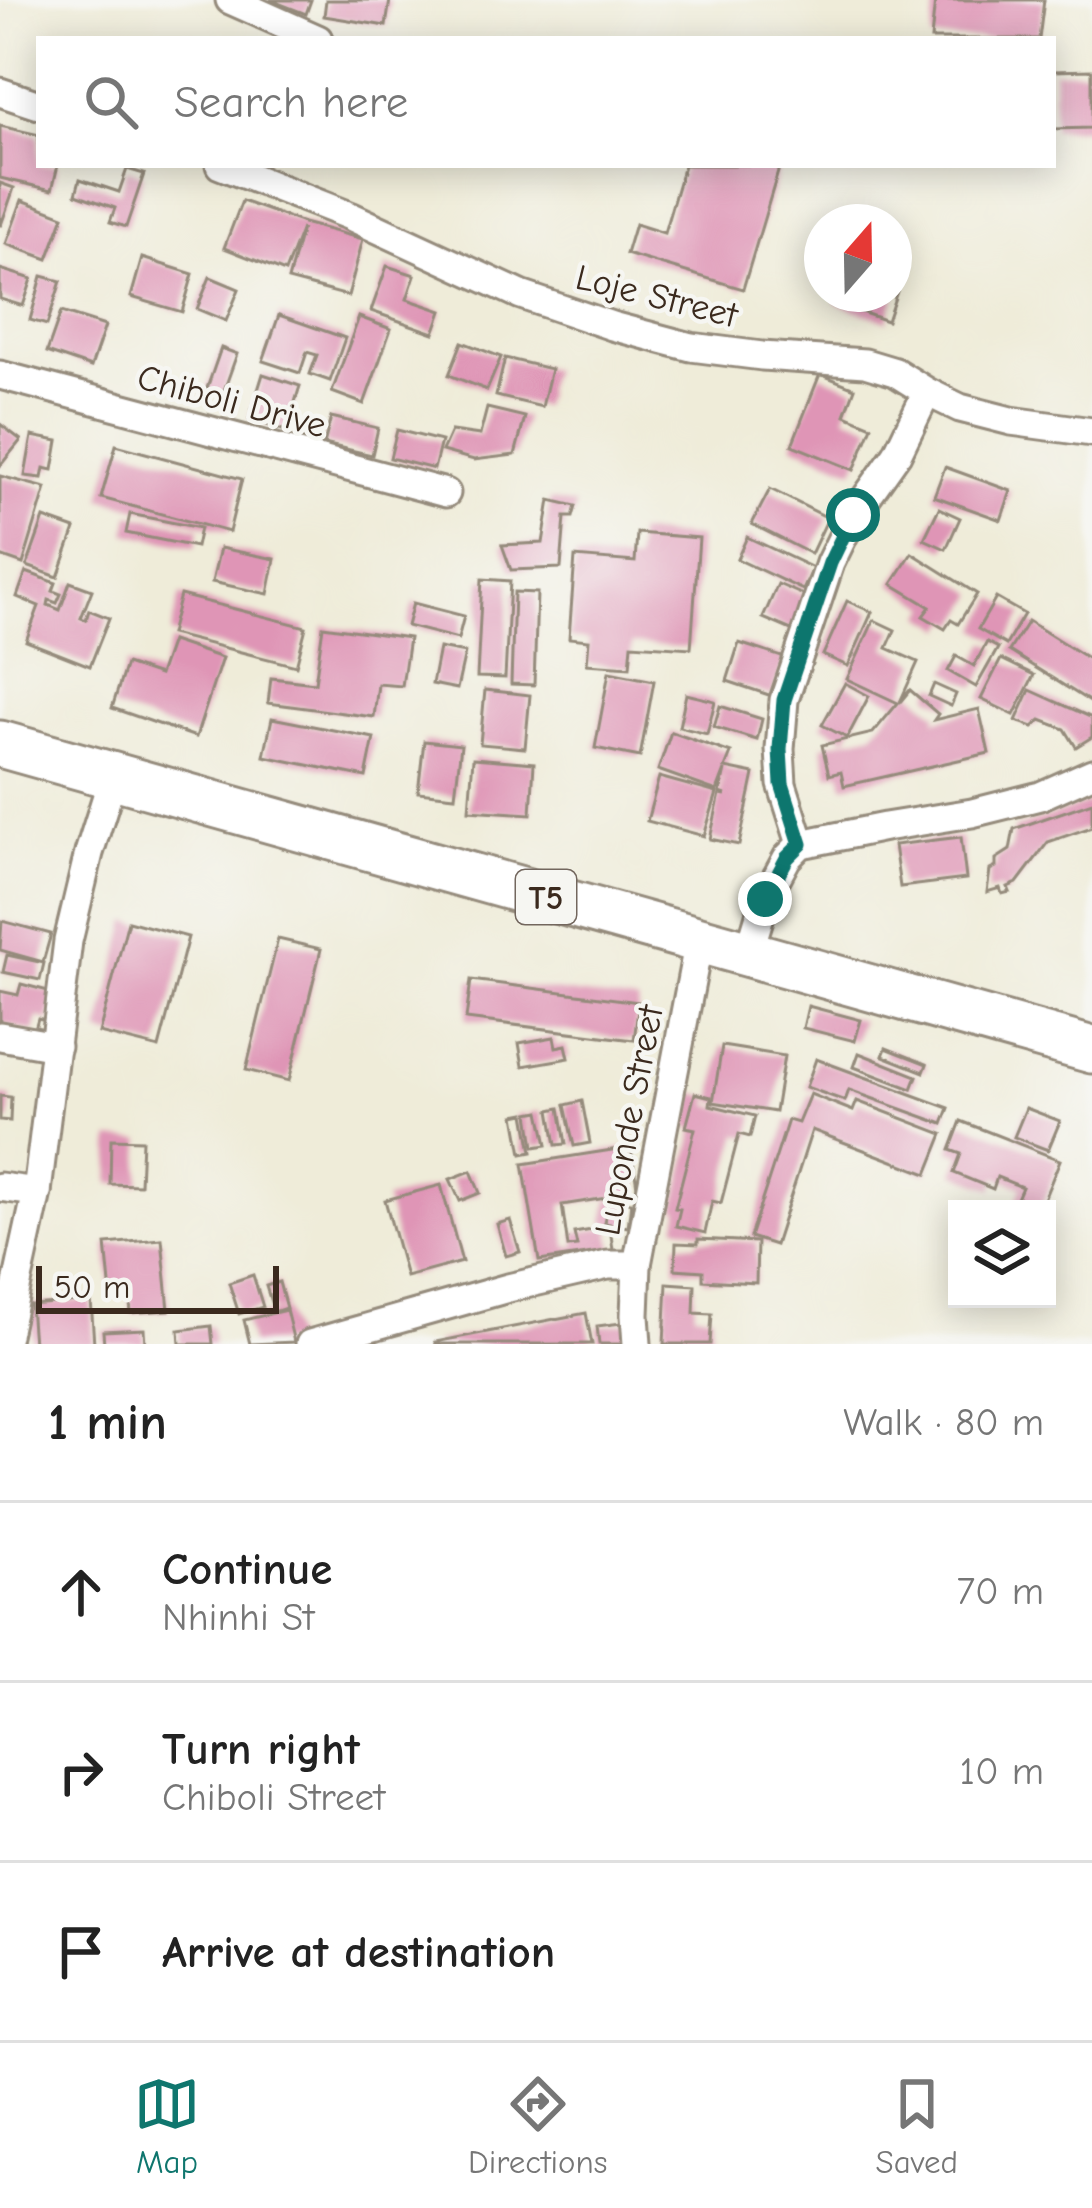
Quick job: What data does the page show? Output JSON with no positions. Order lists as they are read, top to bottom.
{
  "streets": {
    "highway": ["T5"],
    "street": ["Loje Street", "Chiboli Drive", "Luponde Street"]
  },
  "crossings": [
    ["T5", "Luponde Street"]
  ],
  "scale_bar": "50 m",
  "north": "top",
  "page": {
    "search": "Search here",
    "scale": "50 m",
    "heading": ["1 min", "Walk · 80 m"],
    "list": [
      ["Continue", "Nhinhi St", "70 m"],
      ["Turn right", "Chiboli Street", "10 m"],
      "Arrive at destination"
    ],
    "nav": ["Map", "Directions", "Saved"]
  }
}
